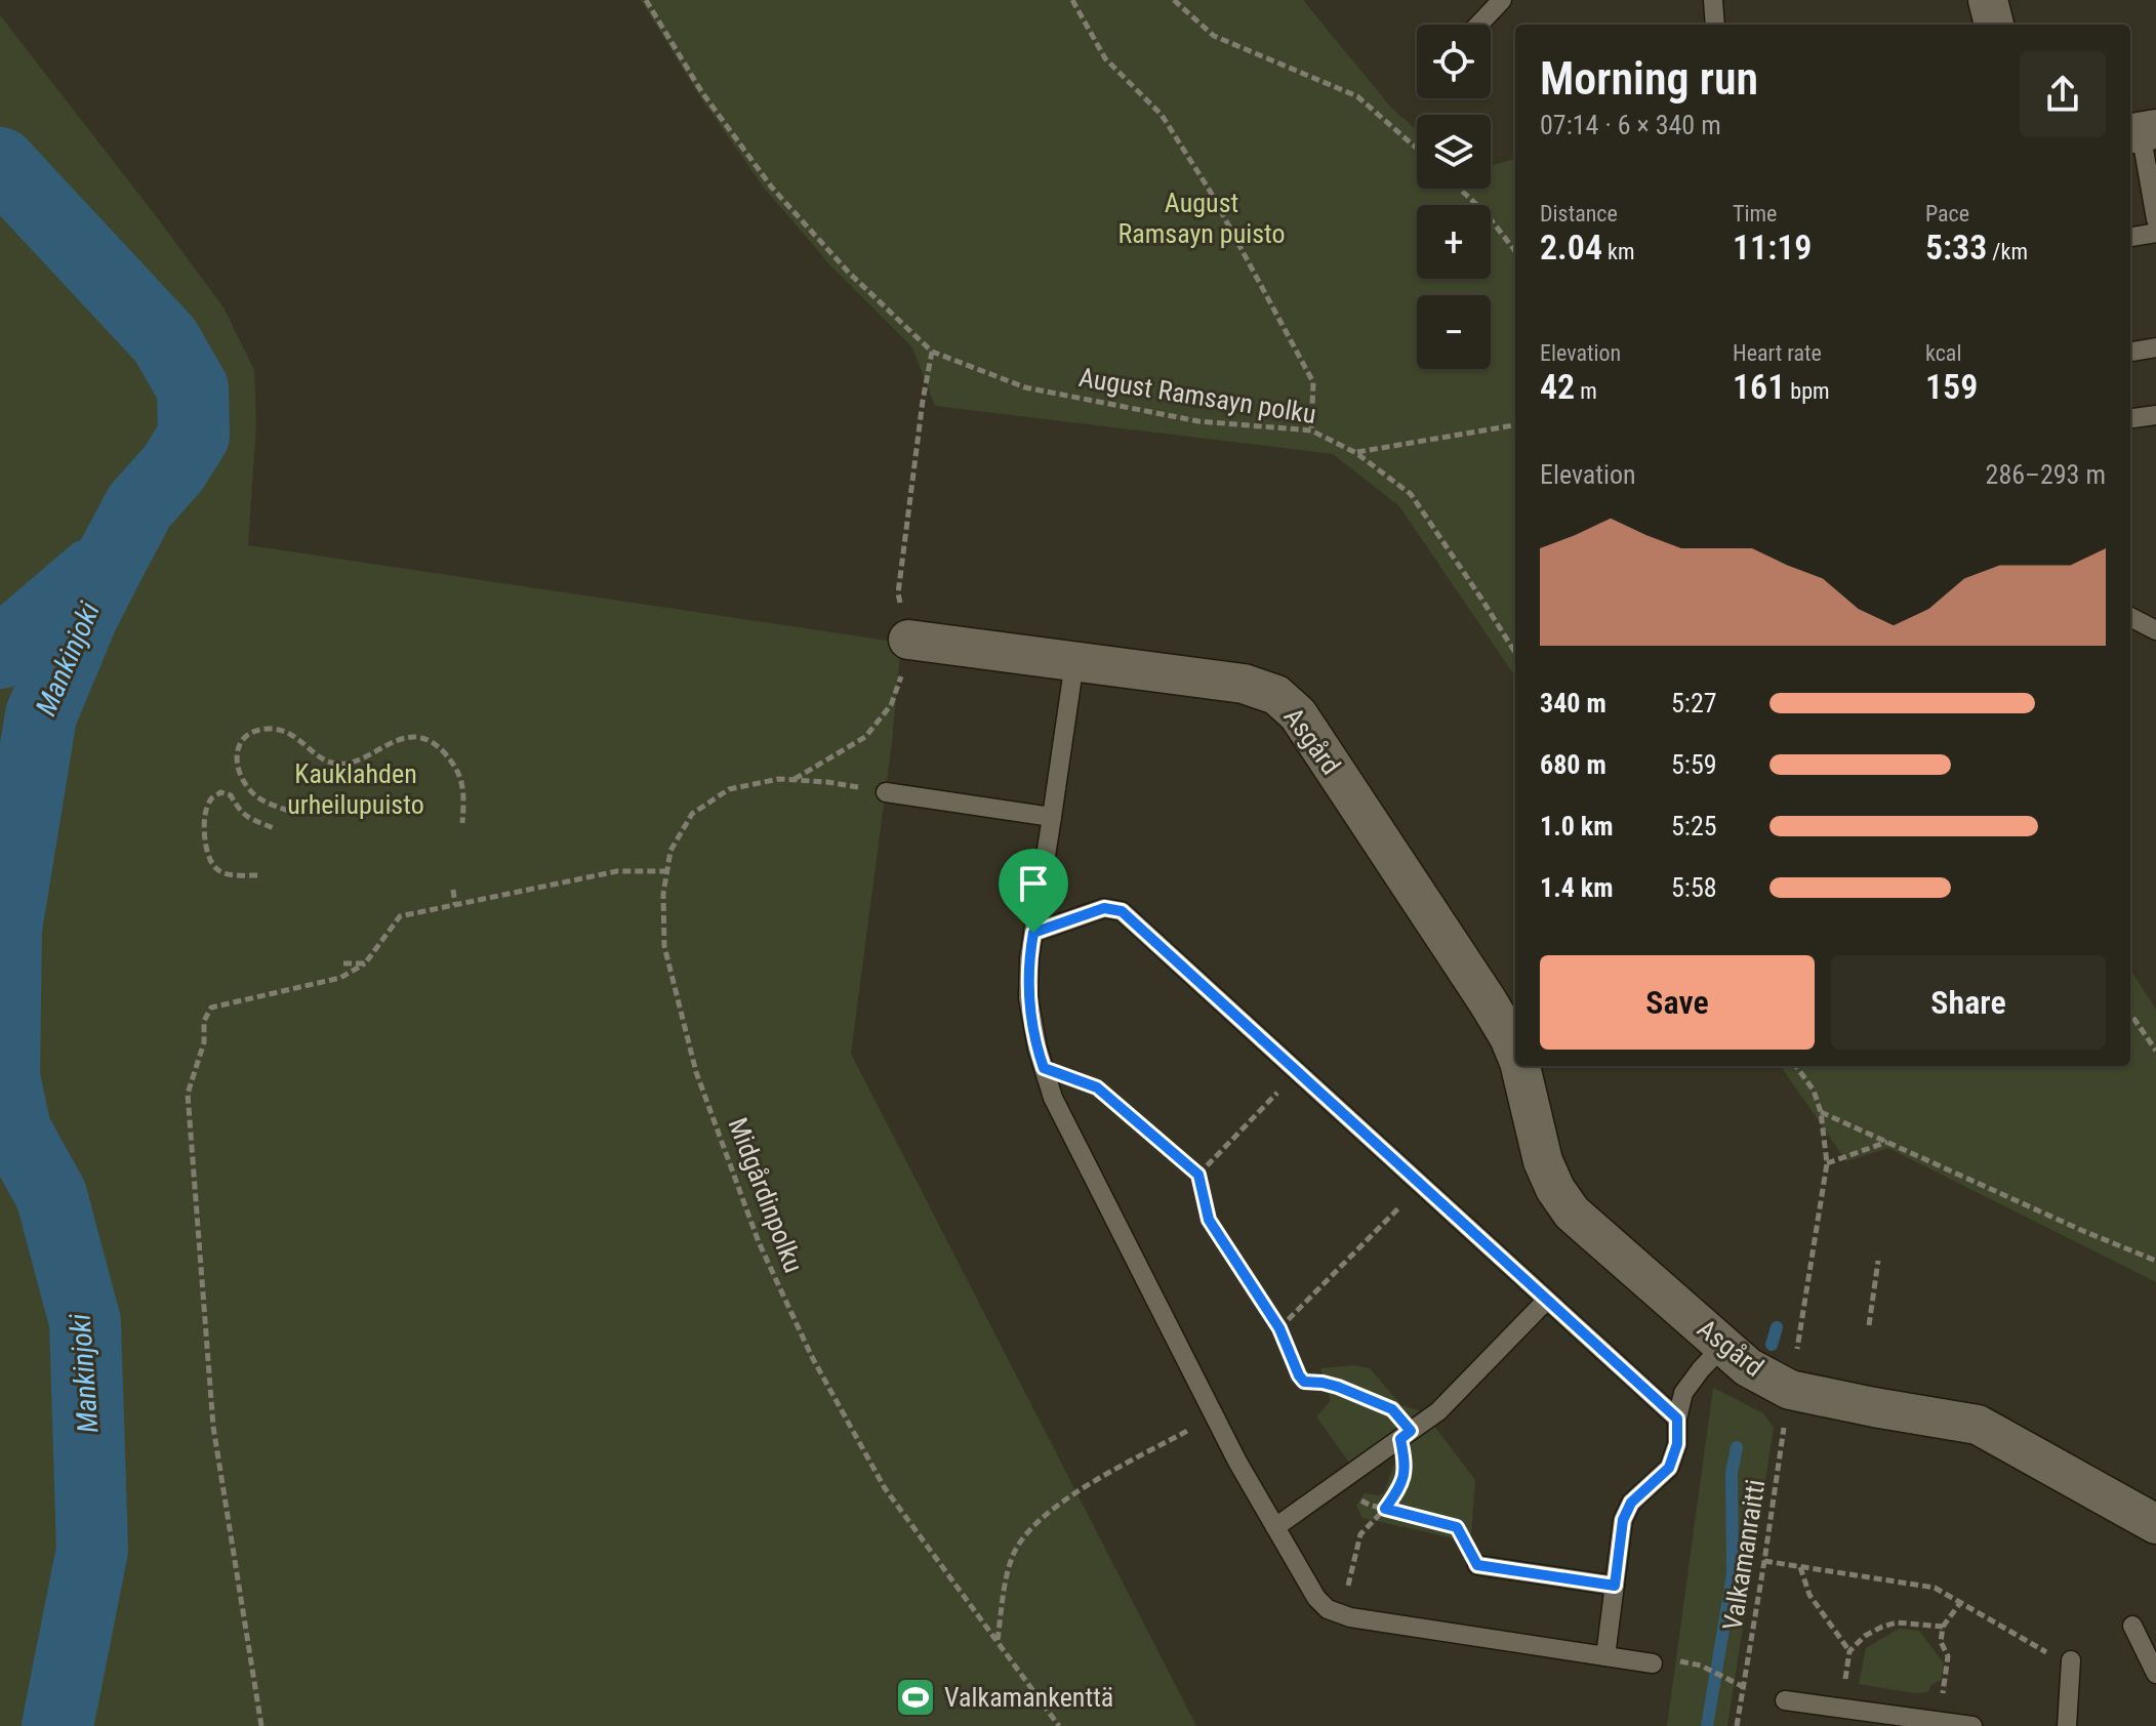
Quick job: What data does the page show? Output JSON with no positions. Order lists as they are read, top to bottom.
{
  "streets": {
    "street": ["Asgård"],
    "path": ["August Ramsayn polku", "Midgårdinpolku", "Valkamanraitti"]
  },
  "crossings": [
    ["Asgård", "Valkamanraitti"]
  ],
  "water": ["Mankinjoki"],
  "parks": ["August Ramsayn puisto", "Kauklahden urheilupuisto"],
  "places": {
    "sports": ["Valkamankenttä"]
  },
  "page": {
    "map_buttons": ["+", "−"],
    "heading": ["Morning run", "07:14 · 6 × 340 m"],
    "stats": [
      ["Distance", "2.04 km"],
      ["Time", "11:19"],
      ["Pace", "5:33 /km"],
      ["Elevation", "42 m"],
      ["Heart rate", "161 bpm"],
      ["kcal", "159"]
    ],
    "chart": ["Elevation", "286–293 m"],
    "list": [
      {
        "name": "340 m",
        "note": "5:27"
      },
      {
        "name": "680 m",
        "note": "5:59"
      },
      {
        "name": "1.0 km",
        "note": "5:25"
      },
      {
        "name": "1.4 km",
        "note": "5:58"
      }
    ],
    "buttons": ["Save", "Share"]
  }
}
